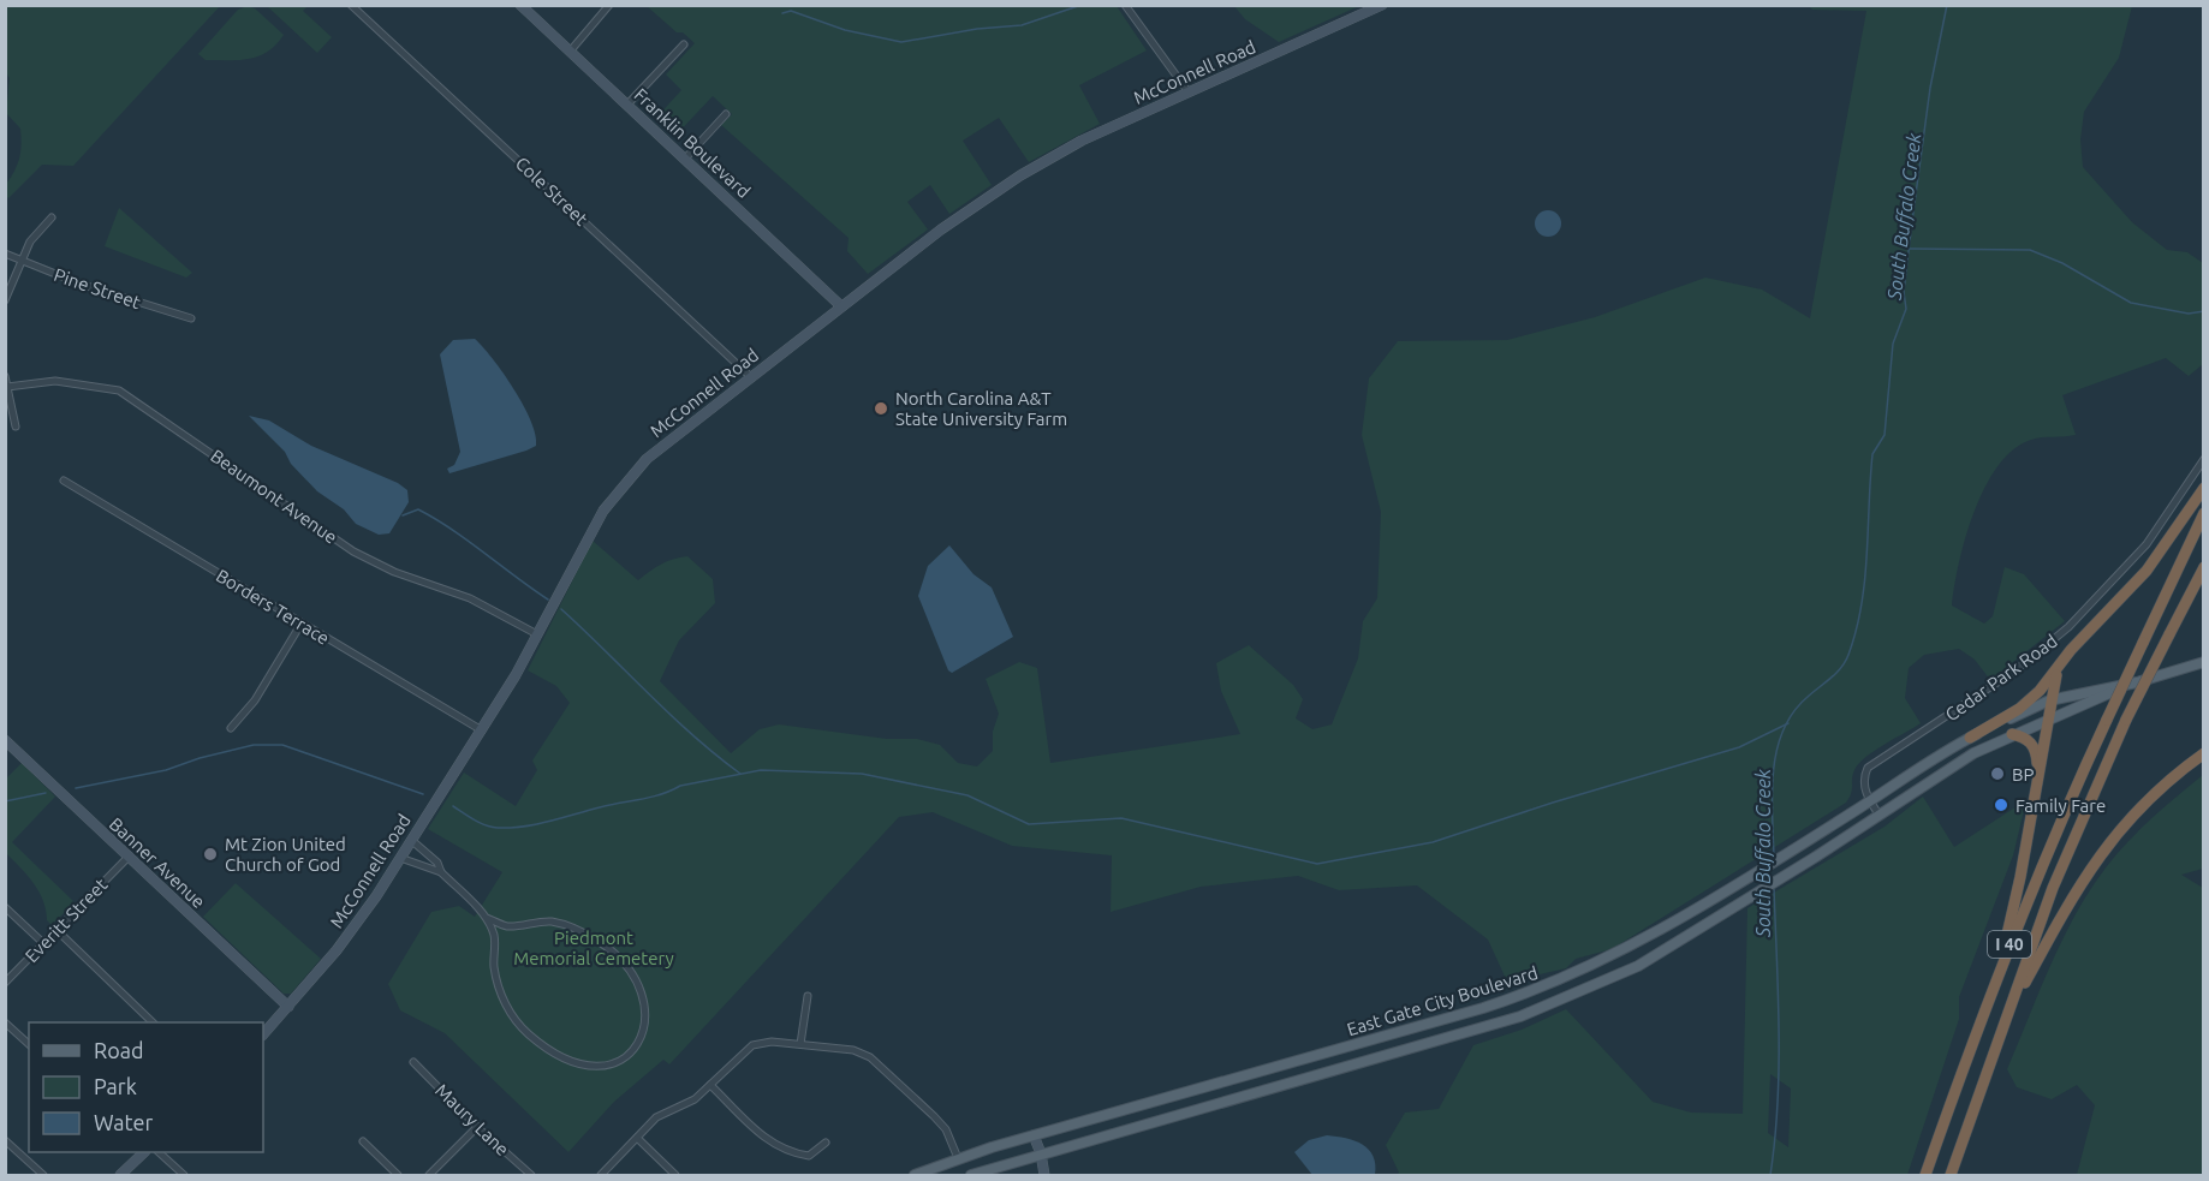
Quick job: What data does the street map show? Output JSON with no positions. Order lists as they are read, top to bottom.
{
  "streets": {
    "highway": ["I 40"],
    "main road": ["East Gate City Boulevard"],
    "street": [
      "McConnell Road",
      "Franklin Boulevard",
      "Cole Street",
      "Pine Street",
      "Beaumont Avenue",
      "Borders Terrace",
      "Cedar Park Road",
      "Banner Avenue",
      "Everitt Street",
      "Maury Lane"
    ]
  },
  "crossings": [
    ["McConnell Road", "Franklin Boulevard"],
    ["McConnell Road", "Cole Street"],
    ["McConnell Road", "Beaumont Avenue"],
    ["McConnell Road", "Borders Terrace"],
    ["McConnell Road", "Banner Avenue"],
    ["Cedar Park Road", "East Gate City Boulevard"],
    ["Banner Avenue", "Everitt Street"]
  ],
  "water": ["South Buffalo Creek"],
  "parks": ["Piedmont Memorial Cemetery"],
  "places": [
    "North Carolina A&T State University Farm",
    "BP",
    "Family Fare",
    "Mt Zion United Church of God"
  ],
  "legend": ["Road", "Park", "Water"]
}
